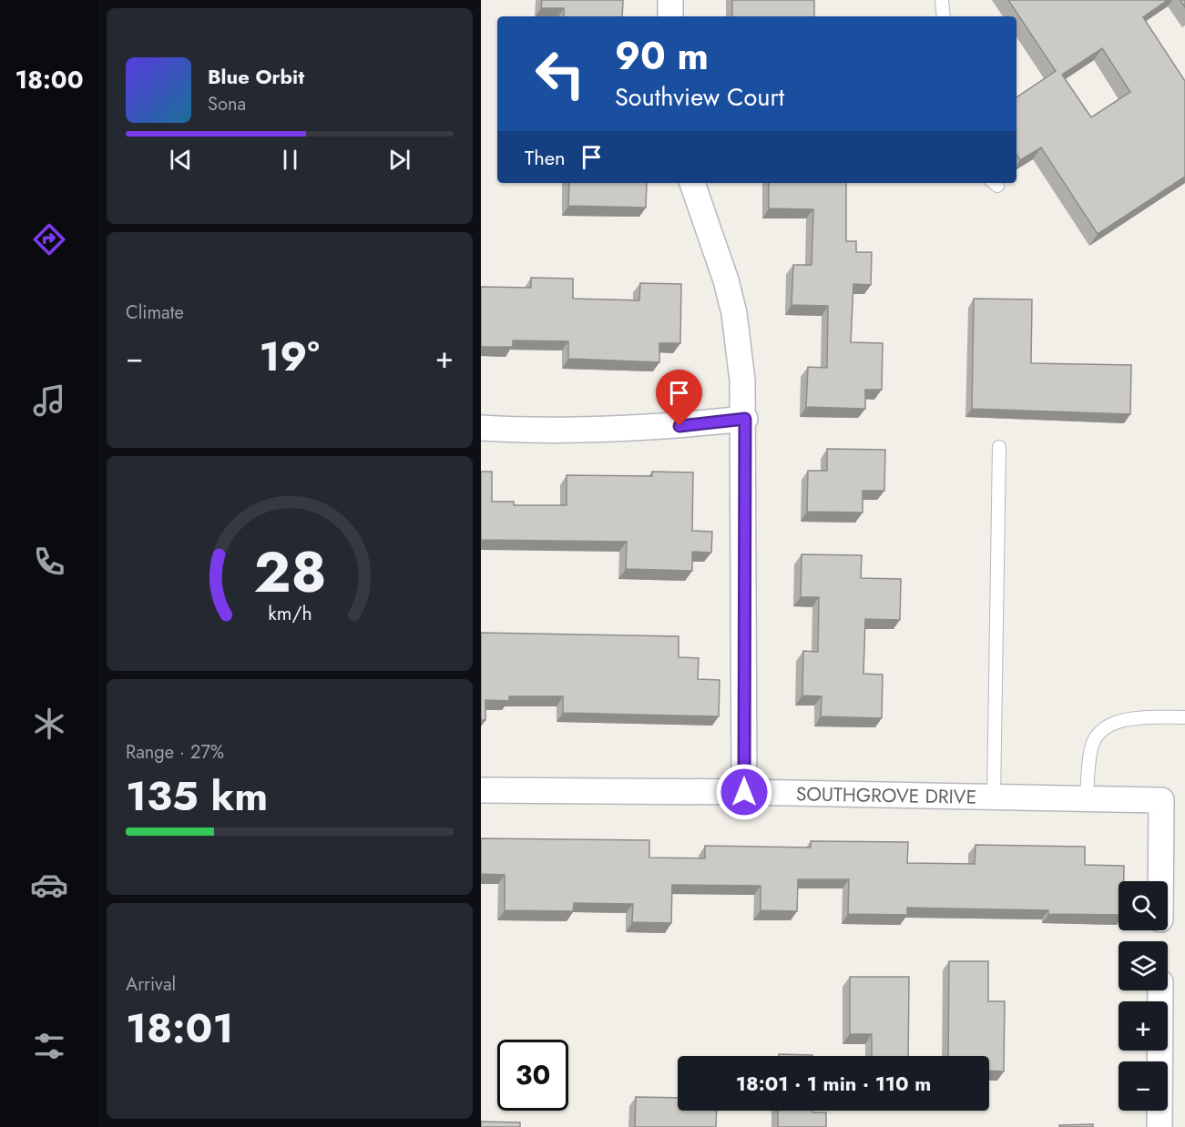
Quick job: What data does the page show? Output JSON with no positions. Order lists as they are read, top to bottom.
{
  "streets": {
    "street": ["SOUTHGROVE DRIVE"]
  },
  "page": {
    "tabs": "18:00",
    "turn": ["90 m", "Southview Court"],
    "song": ["Blue Orbit", "Sona"],
    "then": "Then",
    "tile": [
      "Climate",
      ["Range · 27%", "135 km"],
      ["Arrival", "18:01"]
    ],
    "heat": ["−", "19°", "+"],
    "map_buttons": ["+", "−"],
    "limit": "30",
    "trip": "18:01 · 1 min · 110 m",
    "gauge": ["28", "km/h"]
  }
}
